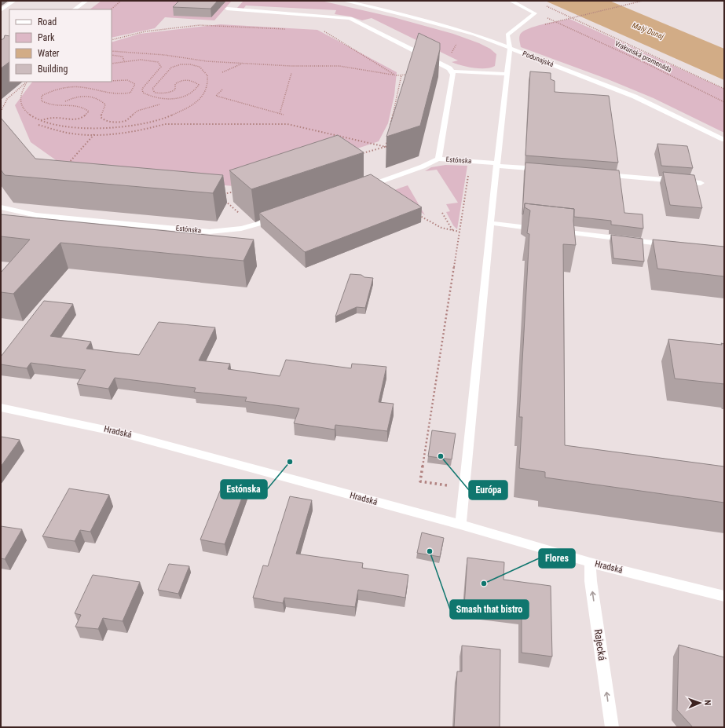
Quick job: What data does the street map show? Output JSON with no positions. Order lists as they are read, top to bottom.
{
  "streets": {
    "street": [
      "Podunajská",
      "Estónska",
      "Hradská",
      "Rajecká"
    ],
    "path": ["Vrakunská promenáda"]
  },
  "crossings": [
    ["Hradská", "Rajecká"]
  ],
  "one_way": ["Rajecká"],
  "water": ["Malý Dunaj"],
  "places": [
    "Európa",
    "Estónska",
    "Smash that bistro",
    "Flores"
  ],
  "legend": [
    "Road",
    "Park",
    "Water",
    "Building"
  ],
  "north": "right"
}
